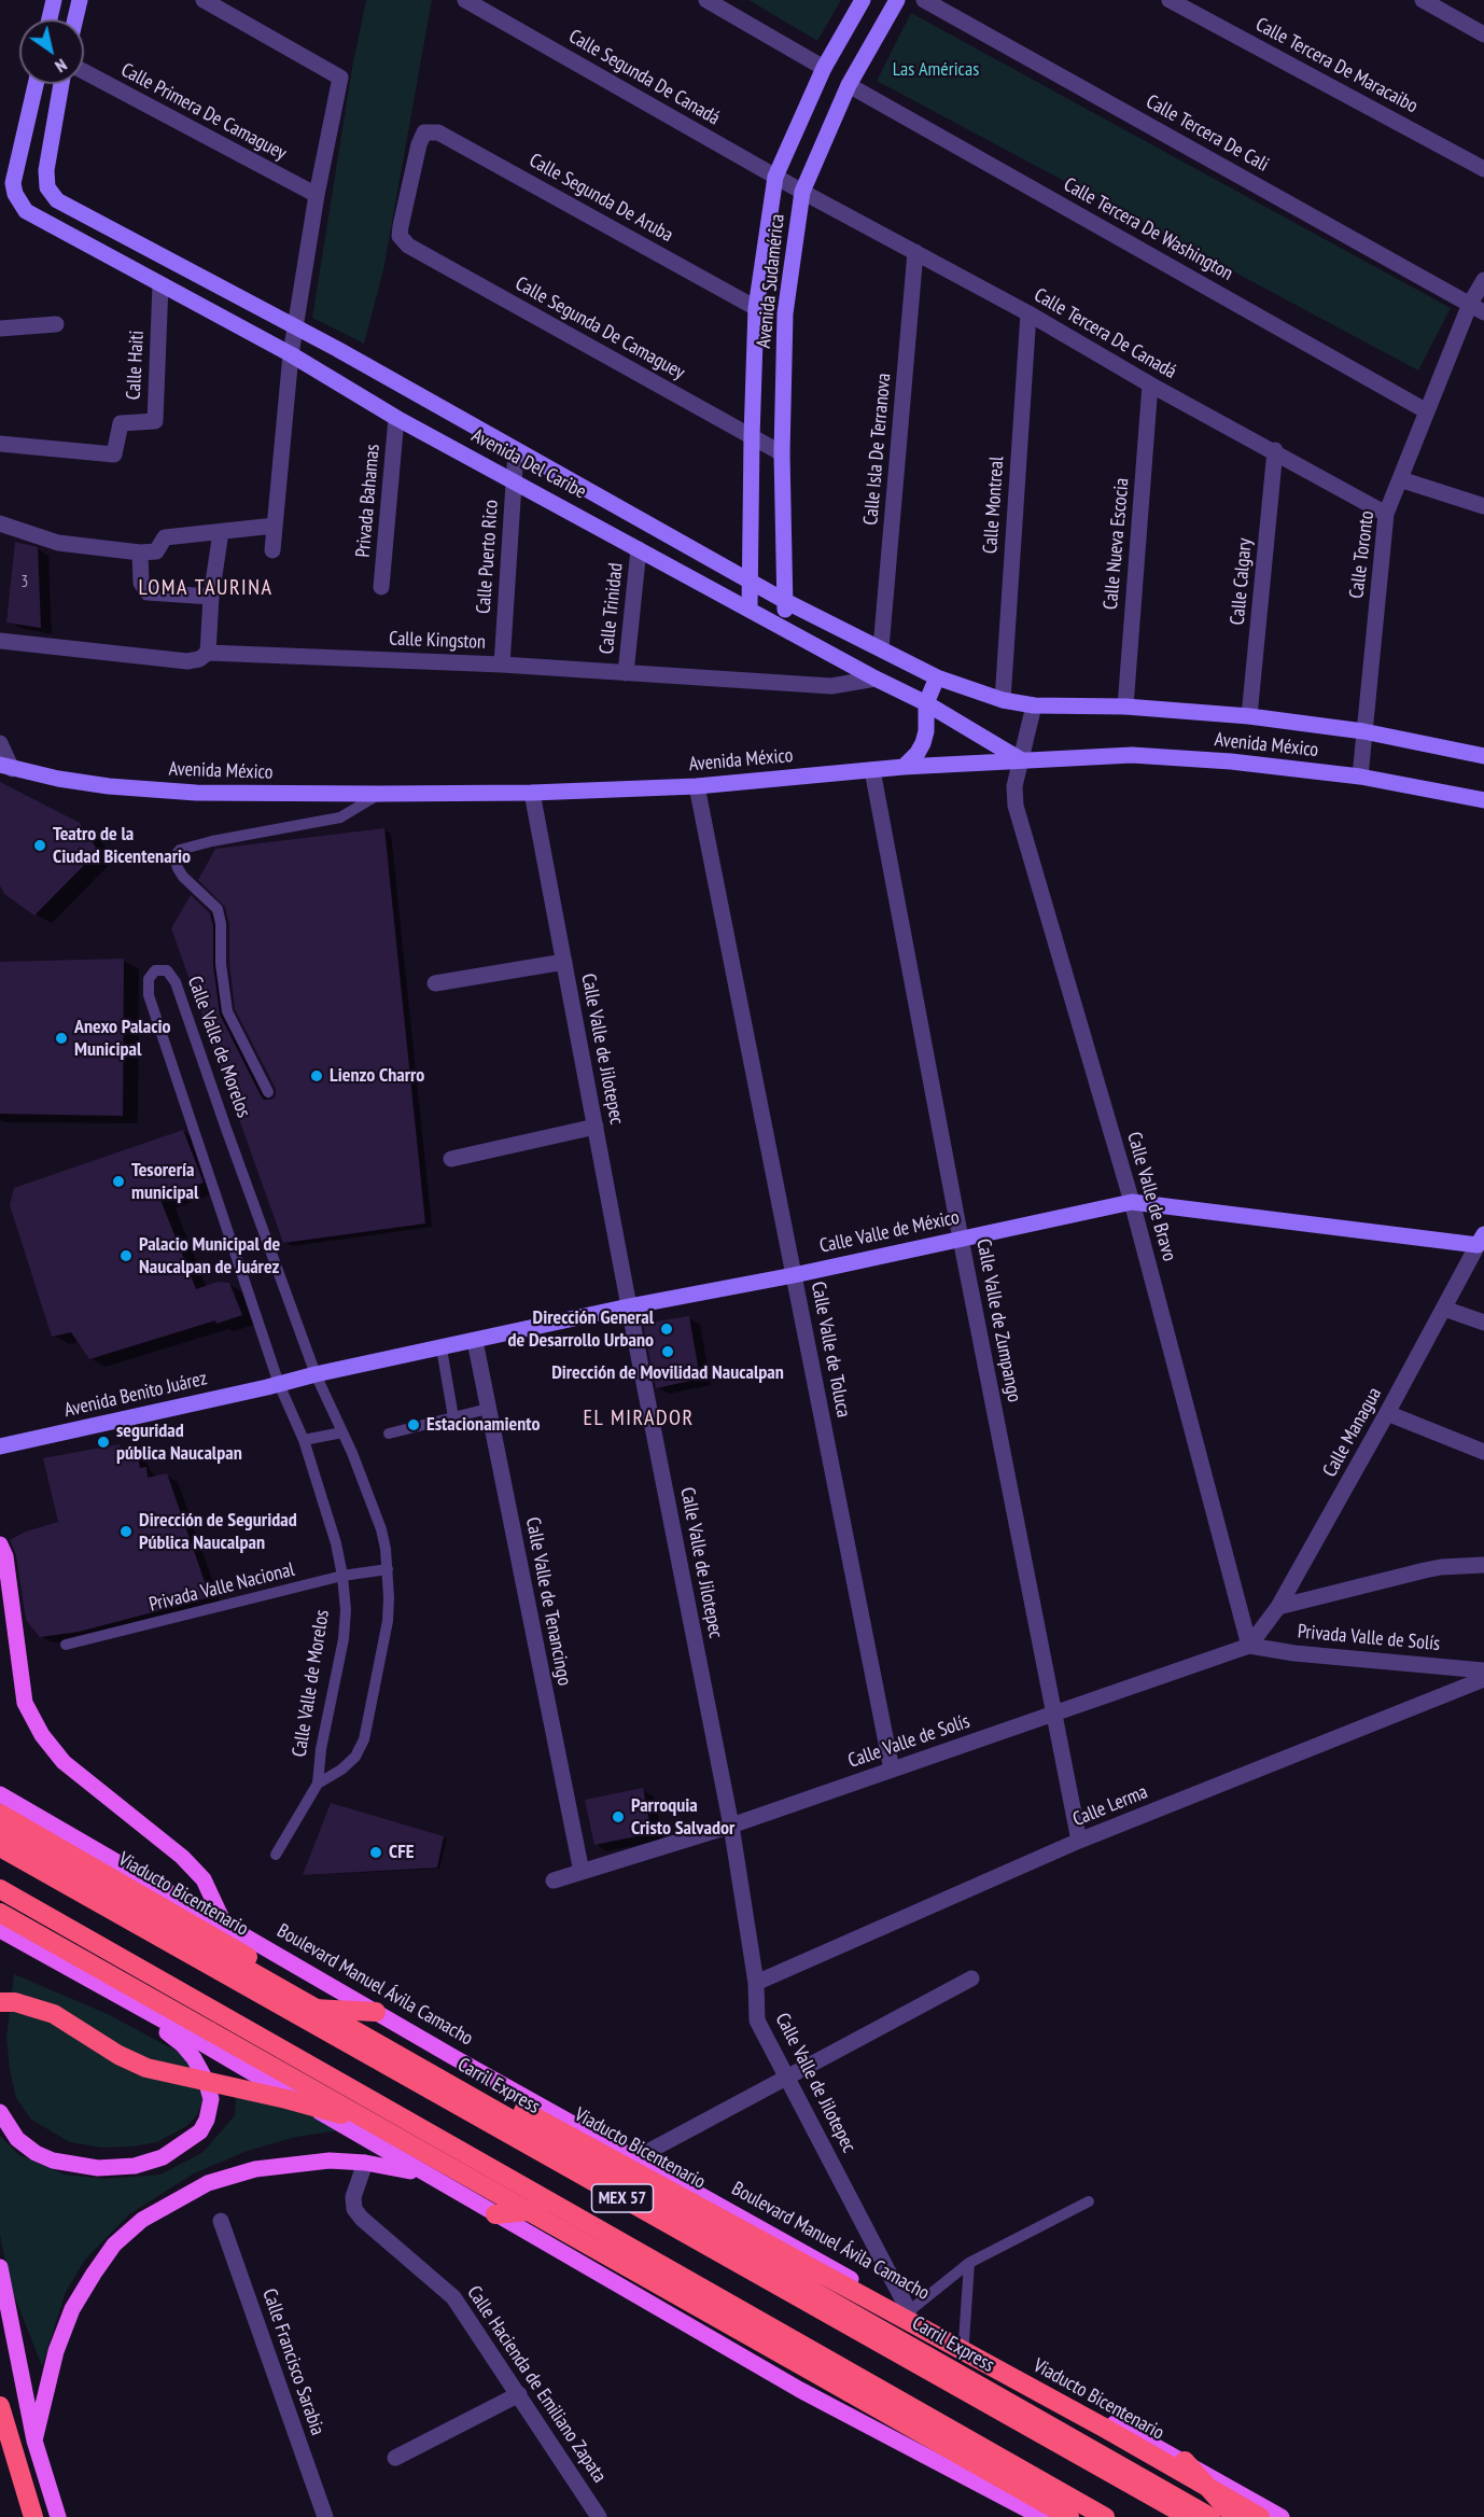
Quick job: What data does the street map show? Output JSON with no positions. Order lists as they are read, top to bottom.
{
  "streets": {
    "highway": ["Viaducto Bicentenario", "Carril Express", "MEX 57"],
    "main road": ["Boulevard Manuel Ávila Camacho"],
    "street": [
      "Calle Tercera De Maracaibo",
      "Calle Segunda De Canadá",
      "Calle Primera De Camaguey",
      "Calle Tercera De Cali",
      "Calle Segunda De Aruba",
      "Calle Tercera De Washington",
      "Avenida Sudamérica",
      "Calle Segunda De Camaguey",
      "Calle Tercera De Canadá",
      "Calle Haiti",
      "Calle Isla De Terranova",
      "Avenida Del Caribe",
      "Privada Bahamas",
      "Calle Montreal",
      "Calle Nueva Escocia",
      "Calle Toronto",
      "Calle Puerto Rico",
      "Calle Calgary",
      "Calle Trinidad",
      "Calle Kingston",
      "Avenida México",
      "Calle Valle de Jilotepec",
      "Calle Valle de Bravo",
      "Calle Valle de México",
      "Calle Valle de Zumpango",
      "Calle Valle de Toluca",
      "Avenida Benito Juárez",
      "Calle Managua",
      "Calle Valle de Tenancingo",
      "Privada Valle de Solís",
      "Calle Valle de Solís",
      "Calle Lerma",
      "Calle Francisco Sarabia",
      "Calle Hacienda de Emiliano Zapata"
    ],
    "lane": ["Calle Valle de Morelos", "Privada Valle Nacional"]
  },
  "crossings": [
    ["Calle Segunda De Canadá", "Avenida Sudamérica"],
    ["Calle Segunda De Canadá", "Calle Tercera De Canadá"],
    ["Calle Tercera De Cali", "Calle Toronto"],
    ["Calle Segunda De Aruba", "Avenida Sudamérica"],
    ["Calle Segunda De Aruba", "Calle Segunda De Camaguey"],
    ["Calle Tercera De Washington", "Avenida Sudamérica"],
    ["Calle Tercera De Washington", "Calle Toronto"],
    ["Avenida Sudamérica", "Calle Segunda De Camaguey"],
    ["Avenida Sudamérica", "Calle Tercera De Canadá"],
    ["Avenida Sudamérica", "Avenida Del Caribe"],
    ["Calle Tercera De Canadá", "Calle Isla De Terranova"],
    ["Calle Tercera De Canadá", "Calle Montreal"],
    ["Calle Tercera De Canadá", "Calle Nueva Escocia"],
    ["Calle Tercera De Canadá", "Calle Toronto"],
    ["Calle Tercera De Canadá", "Calle Calgary"],
    ["Calle Haiti", "Avenida Del Caribe"],
    ["Calle Isla De Terranova", "Avenida Del Caribe"],
    ["Avenida Del Caribe", "Privada Bahamas"],
    ["Avenida Del Caribe", "Calle Montreal"],
    ["Avenida Del Caribe", "Calle Puerto Rico"],
    ["Avenida Del Caribe", "Calle Trinidad"],
    ["Avenida Del Caribe", "Calle Kingston"],
    ["Avenida Del Caribe", "Avenida México"],
    ["Avenida Del Caribe", "Calle Valle de Bravo"],
    ["Calle Nueva Escocia", "Avenida México"],
    ["Calle Toronto", "Avenida México"],
    ["Calle Puerto Rico", "Calle Kingston"],
    ["Calle Calgary", "Avenida México"],
    ["Calle Trinidad", "Calle Kingston"],
    ["Avenida México", "Calle Valle de Jilotepec"],
    ["Avenida México", "Calle Valle de Bravo"],
    ["Avenida México", "Calle Valle de Zumpango"],
    ["Avenida México", "Calle Valle de Toluca"],
    ["Calle Valle de Morelos", "Calle Valle de México"],
    ["Calle Valle de Morelos", "Avenida Benito Juárez"],
    ["Calle Valle de Morelos", "Privada Valle Nacional"],
    ["Calle Valle de Jilotepec", "Calle Valle de México"],
    ["Calle Valle de Jilotepec", "Calle Valle de Solís"],
    ["Calle Valle de Jilotepec", "Calle Lerma"],
    ["Calle Valle de Jilotepec", "Boulevard Manuel Ávila Camacho"],
    ["Calle Valle de Bravo", "Calle Valle de México"],
    ["Calle Valle de Bravo", "Calle Managua"],
    ["Calle Valle de Bravo", "Privada Valle de Solís"],
    ["Calle Valle de Bravo", "Calle Valle de Solís"],
    ["Calle Valle de México", "Calle Valle de Zumpango"],
    ["Calle Valle de México", "Calle Valle de Toluca"],
    ["Calle Valle de México", "Avenida Benito Juárez"],
    ["Calle Valle de México", "Calle Managua"],
    ["Calle Valle de México", "Calle Valle de Tenancingo"],
    ["Calle Valle de Zumpango", "Calle Valle de Solís"],
    ["Calle Valle de Zumpango", "Calle Lerma"],
    ["Calle Valle de Toluca", "Calle Valle de Solís"],
    ["Calle Managua", "Privada Valle de Solís"],
    ["Calle Managua", "Calle Valle de Solís"],
    ["Calle Valle de Tenancingo", "Calle Valle de Solís"],
    ["Privada Valle de Solís", "Calle Valle de Solís"]
  ],
  "districts": ["LOMA TAURINA", "EL MIRADOR"],
  "parks": ["Las Américas"],
  "places": [
    "Teatro de la Ciudad Bicentenario",
    "Anexo Palacio Municipal",
    "Lienzo Charro",
    "Tesorería municipal",
    "Palacio Municipal de Naucalpan de Juárez",
    "Dirección General de Desarrollo Urbano",
    "Dirección de Movilidad Naucalpan",
    "Estacionamiento",
    "seguridad pública Naucalpan",
    "Dirección de Seguridad Pública Naucalpan",
    "Parroquia Cristo Salvador",
    "CFE"
  ],
  "house_numbers": ["3"],
  "north": "bottom right"
}
